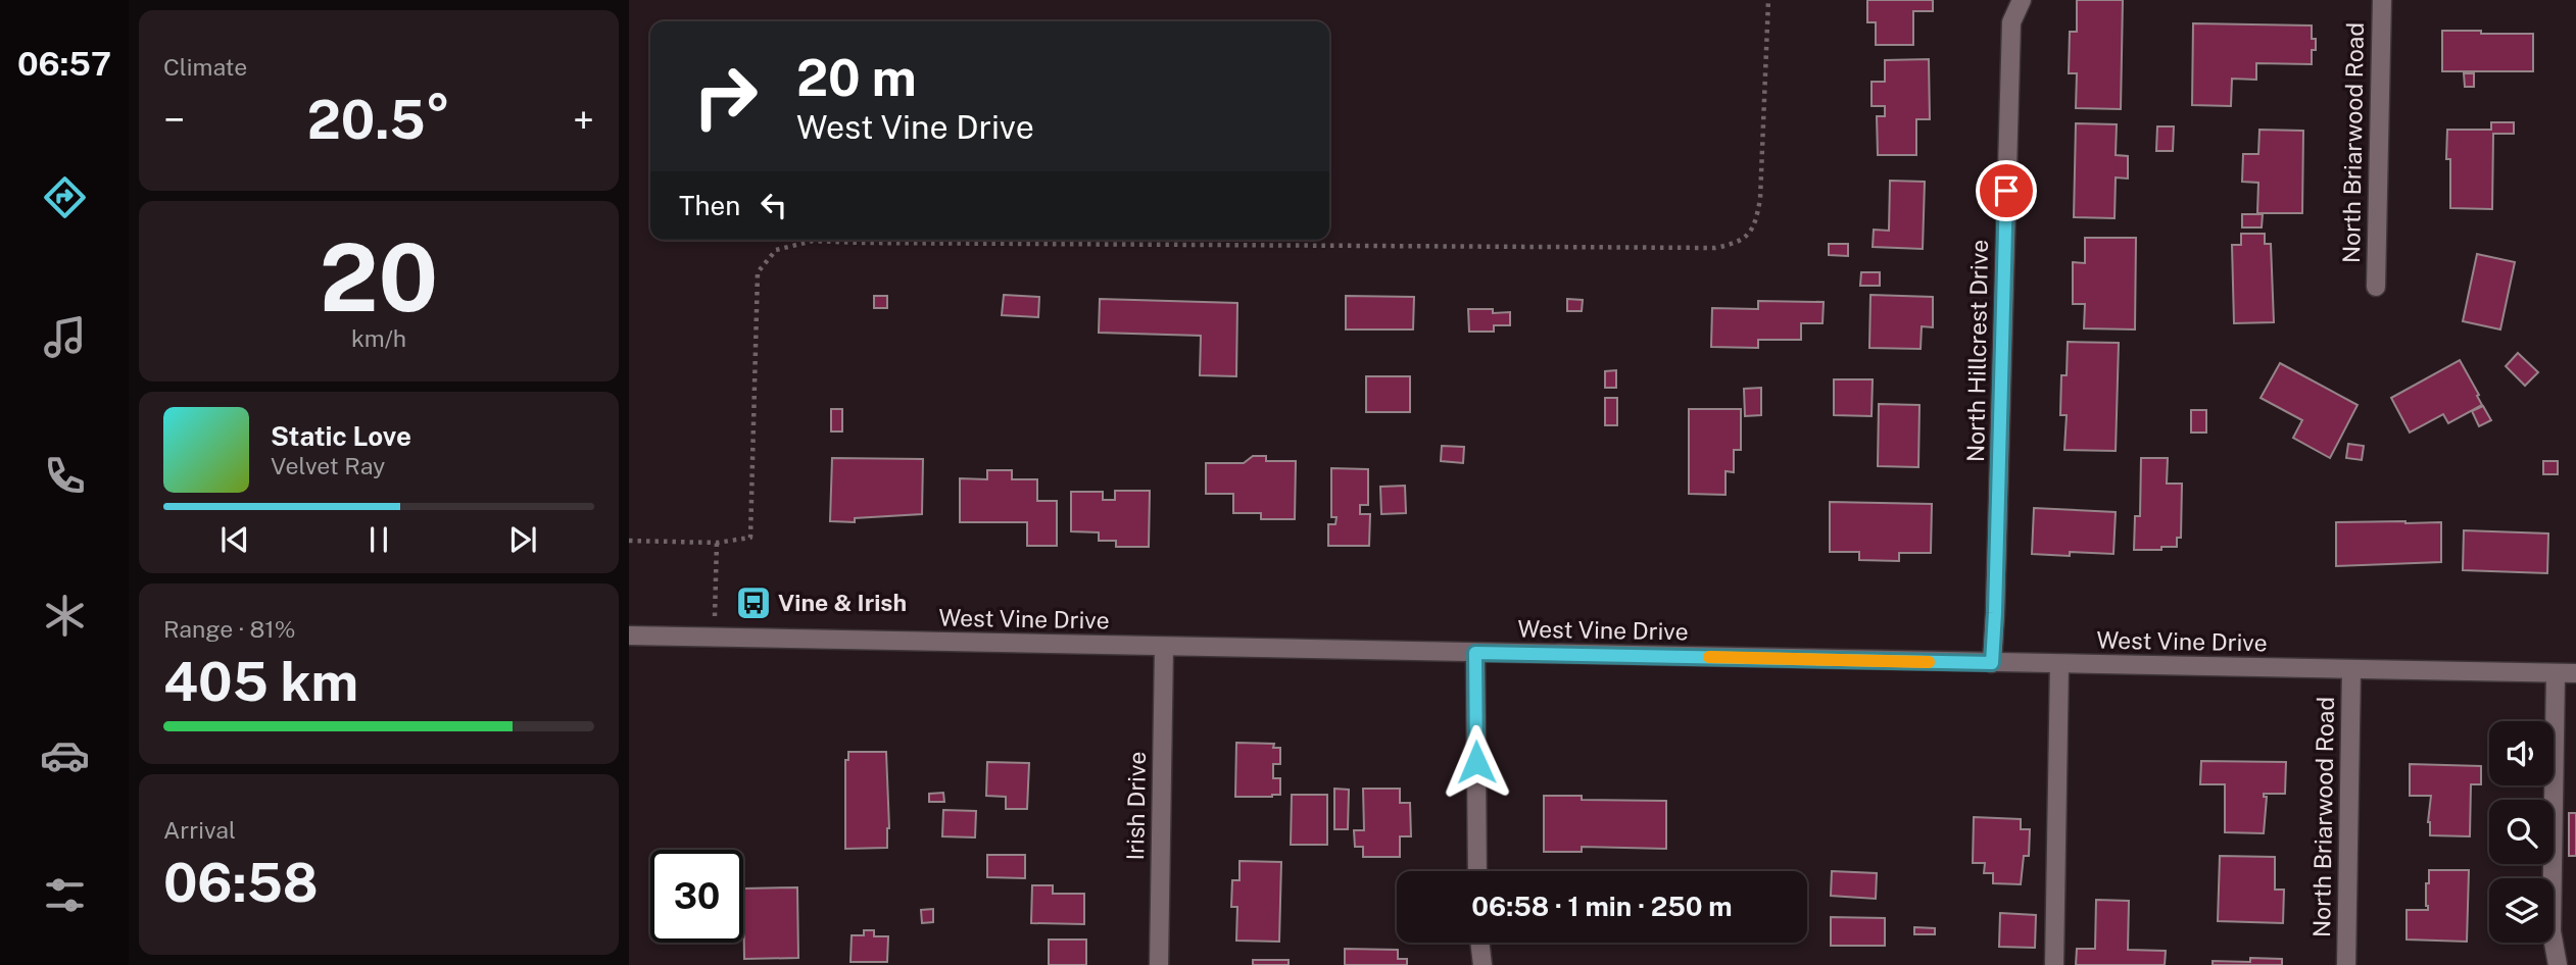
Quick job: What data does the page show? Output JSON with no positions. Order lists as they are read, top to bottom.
{
  "streets": {
    "street": [
      "North Briarwood Road",
      "North Hillcrest Drive",
      "West Vine Drive",
      "Irish Drive"
    ]
  },
  "crossings": [
    ["North Briarwood Road", "West Vine Drive"],
    ["North Hillcrest Drive", "West Vine Drive"],
    ["West Vine Drive", "Irish Drive"]
  ],
  "places": {
    "bus stop": ["Vine & Irish"]
  },
  "page": {
    "tabs": "06:57",
    "tile": [
      "Climate",
      ["20", "km/h"],
      ["Range · 81%", "405 km"],
      ["Arrival", "06:58"]
    ],
    "turn": ["20 m", "West Vine Drive"],
    "heat": ["−", "20.5°", "+"],
    "then": "Then",
    "song": ["Static Love", "Velvet Ray"],
    "limit": "30",
    "trip": "06:58 · 1 min · 250 m"
  }
}
